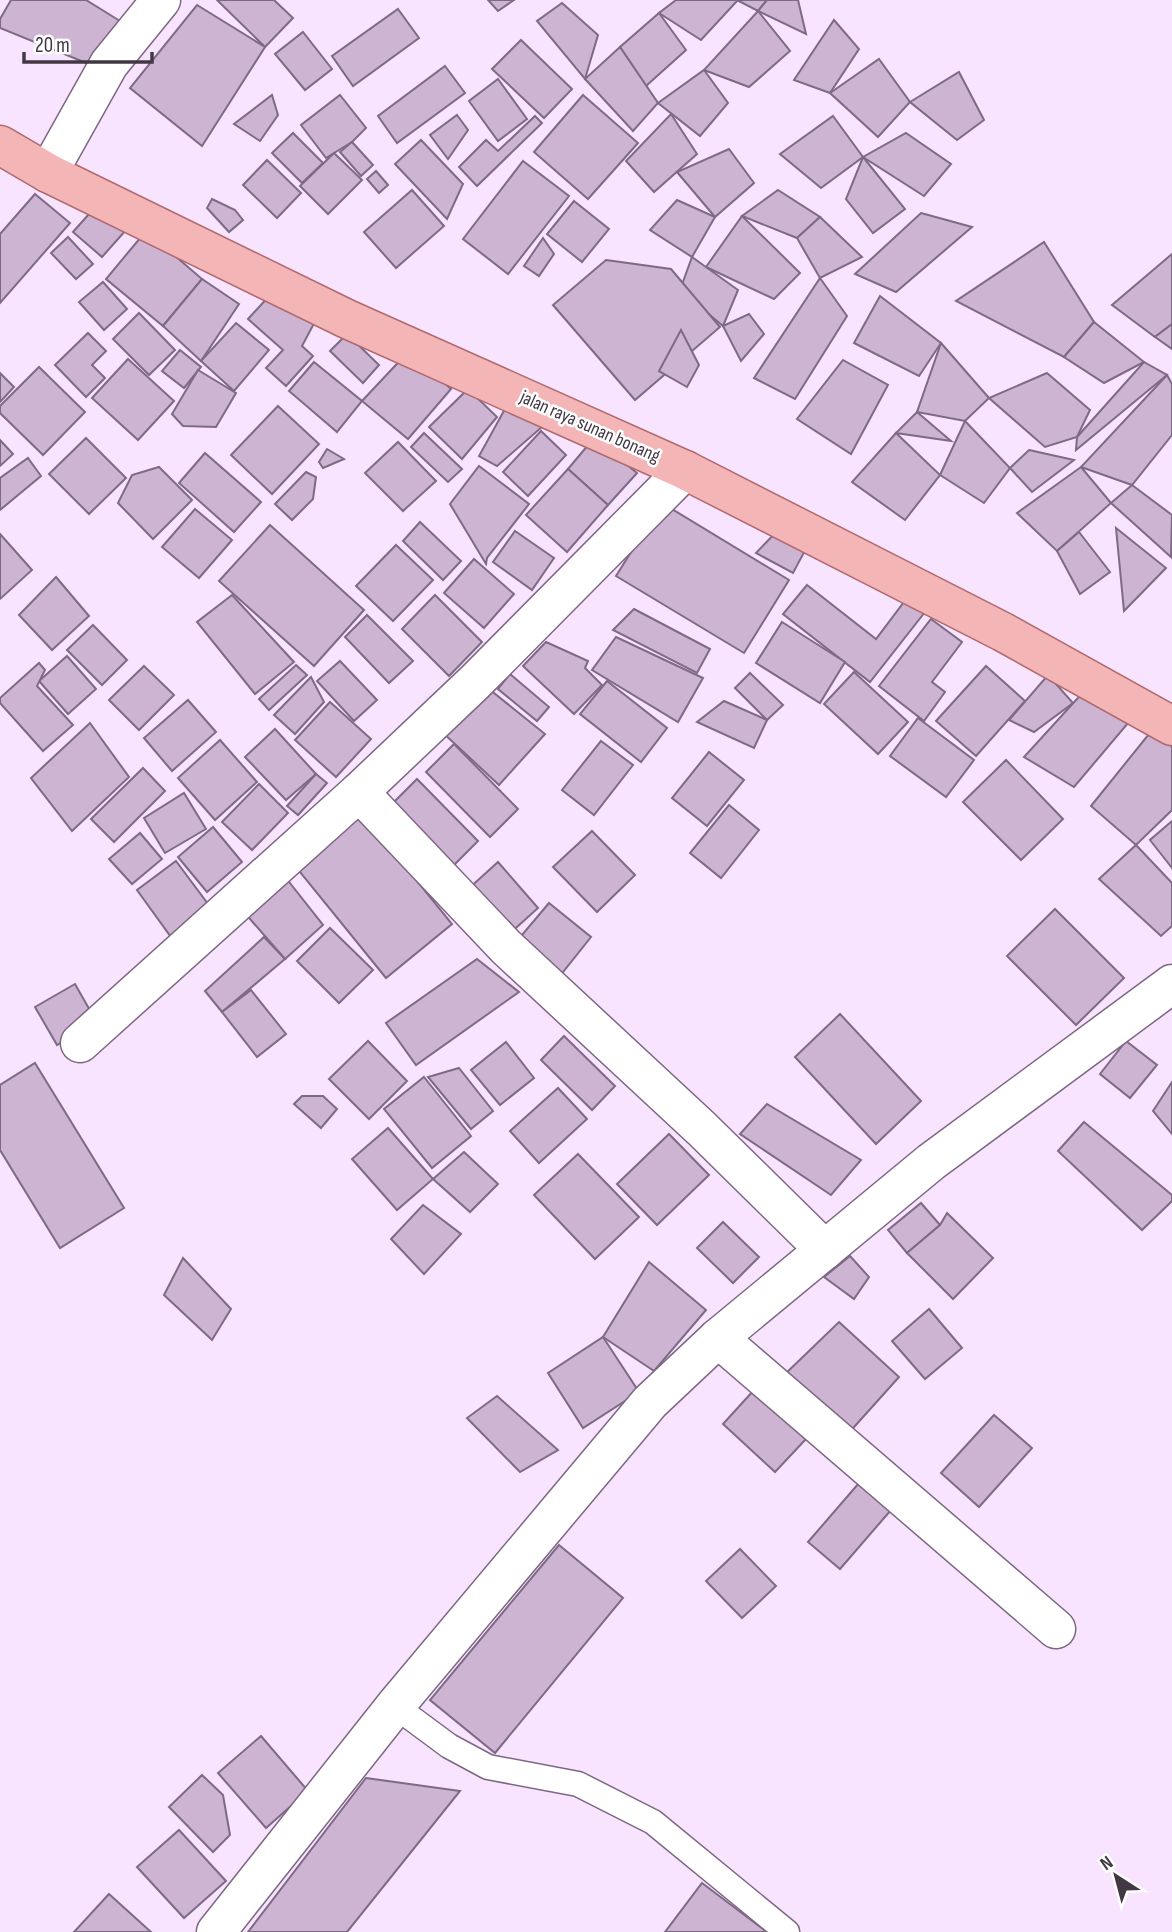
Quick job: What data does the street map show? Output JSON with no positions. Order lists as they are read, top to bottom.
{
  "streets": {
    "main road": ["jalan raya sunan bonang"]
  },
  "scale_bar": "20 m",
  "north": "top left"
}
